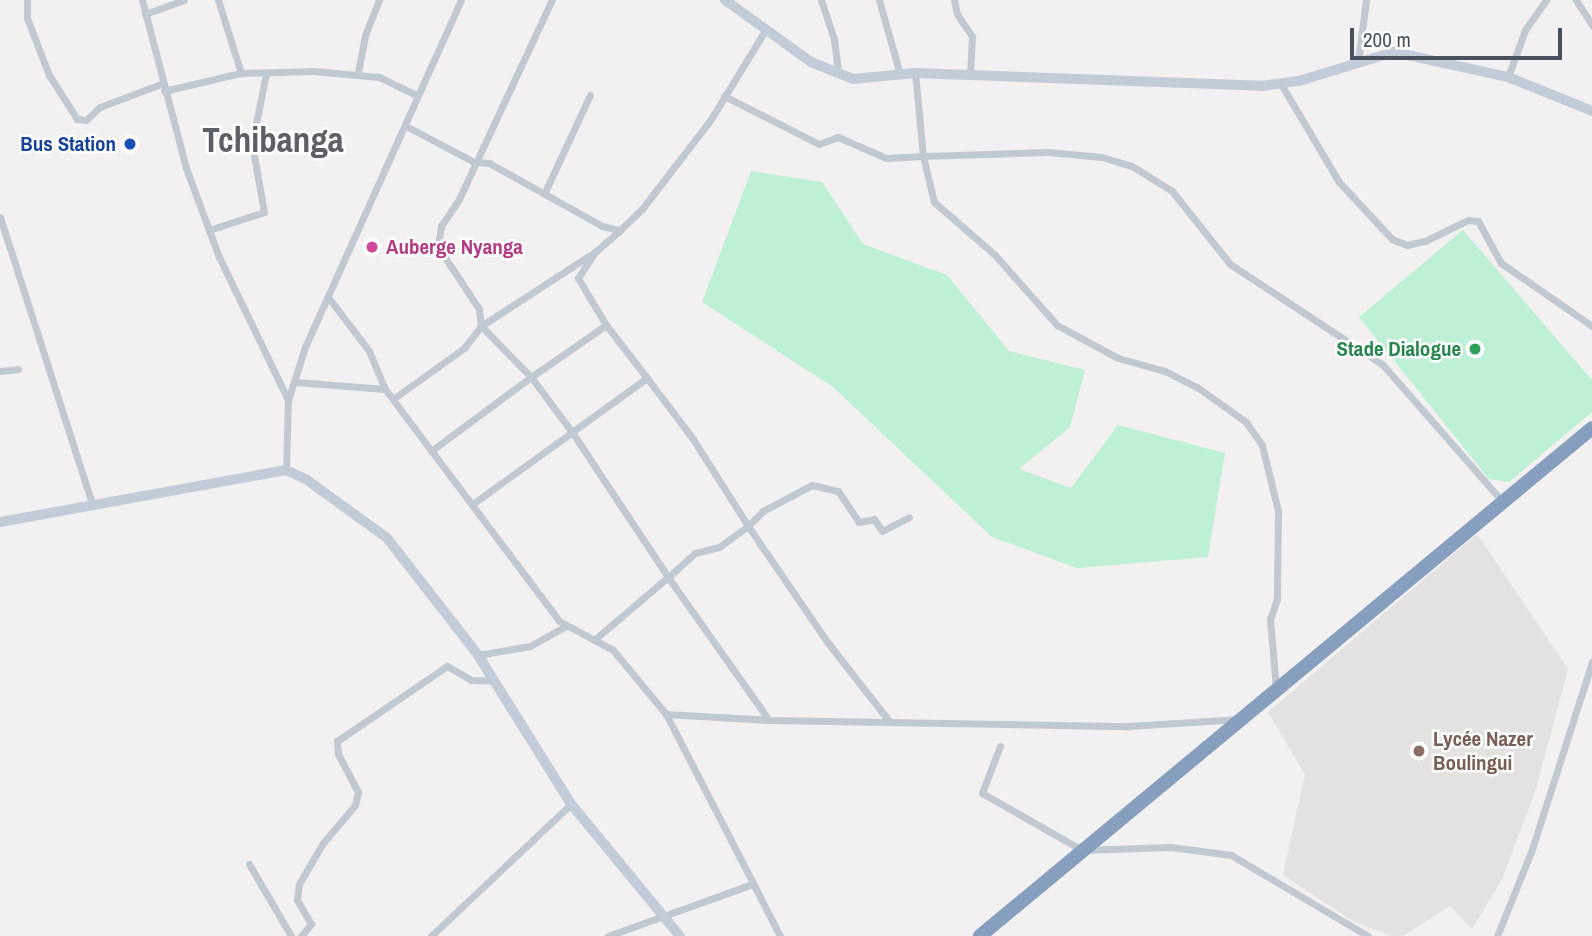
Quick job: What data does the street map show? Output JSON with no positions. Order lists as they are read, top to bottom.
{
  "districts": ["Tchibanga"],
  "places": [
    "Bus Station",
    "Auberge Nyanga",
    "Stade Dialogue",
    "Lycée Nazer Boulingui"
  ],
  "scale_bar": "200 m"
}
